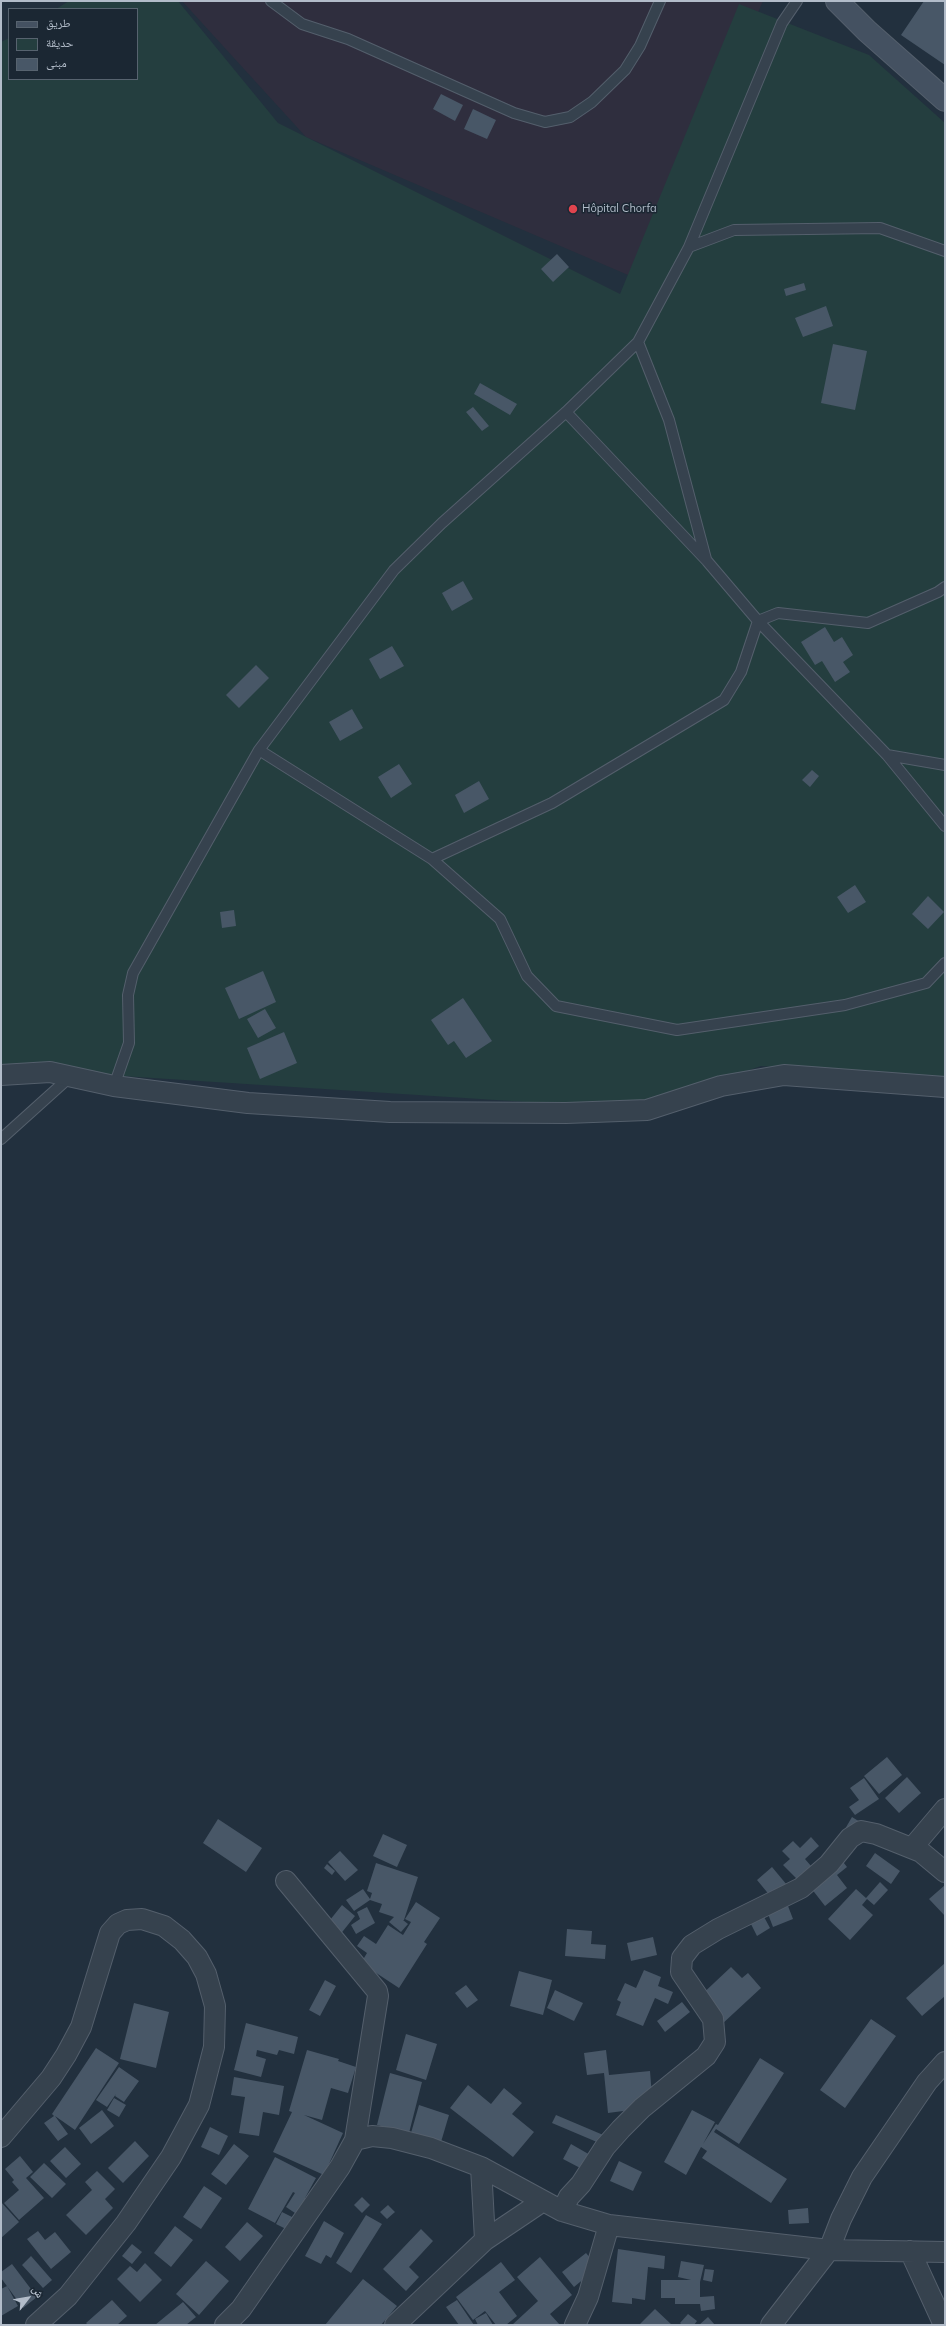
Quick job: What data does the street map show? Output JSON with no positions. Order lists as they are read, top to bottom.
{
  "places": ["Hôpital Chorfa"],
  "legend": ["طريق", "حديقة", "مبنى"],
  "north": "top right"
}
